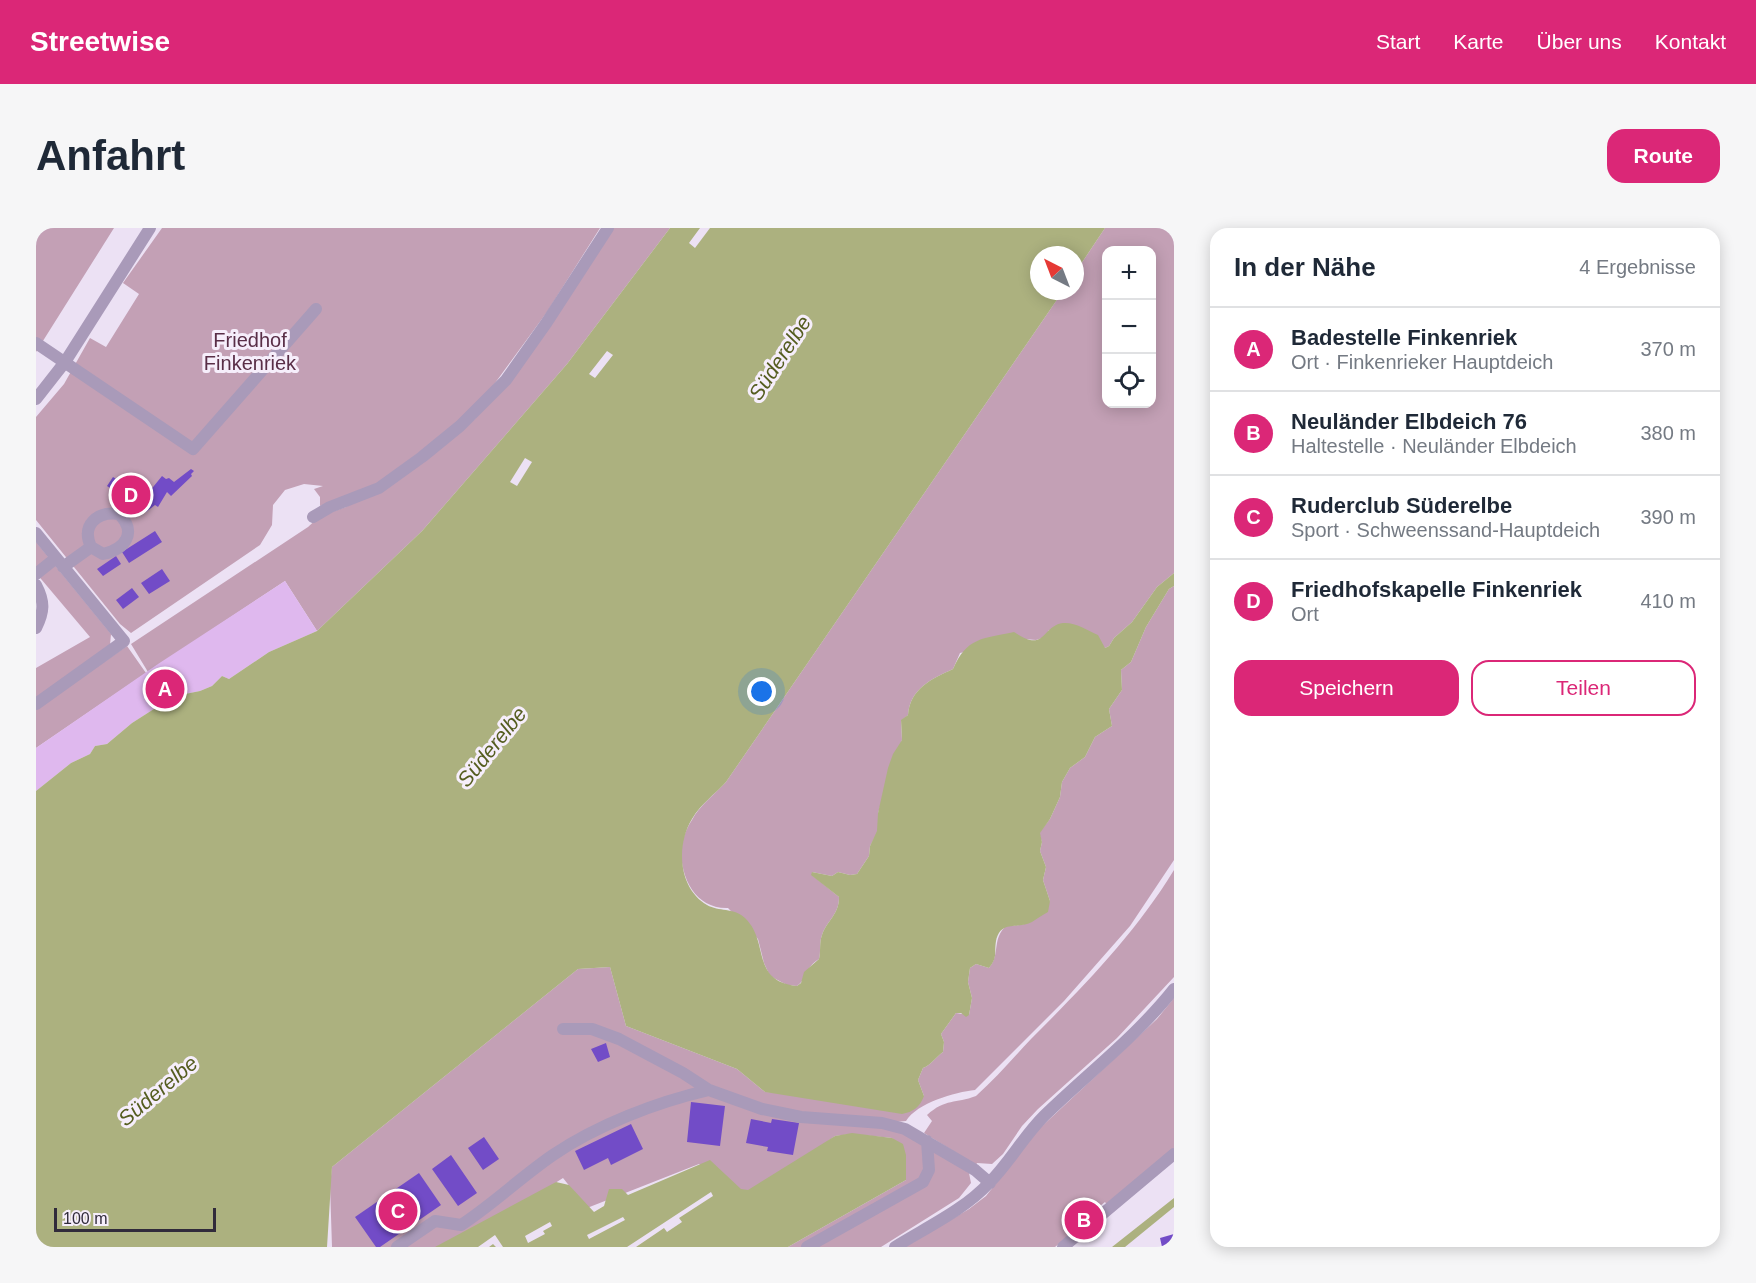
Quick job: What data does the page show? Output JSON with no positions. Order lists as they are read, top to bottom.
{
  "water": ["Süderelbe"],
  "parks": ["Friedhof Finkenriek"],
  "scale_bar": "100 m",
  "north": "top left",
  "page": {
    "header": "Streetwise",
    "nav": [
      "Start",
      "Karte",
      "Über uns",
      "Kontakt"
    ],
    "buttons": [
      "Route",
      ["Speichern", "Teilen"]
    ],
    "title": "Anfahrt",
    "heading": ["In der Nähe", "4 Ergebnisse"],
    "map_buttons": ["+", "−"],
    "list": [
      {
        "mark": "A",
        "name": "Badestelle Finkenriek",
        "note": "Ort · Finkenrieker Hauptdeich",
        "value": "370 m"
      },
      {
        "mark": "B",
        "name": "Neuländer Elbdeich 76",
        "note": "Haltestelle · Neuländer Elbdeich",
        "value": "380 m"
      },
      {
        "mark": "C",
        "name": "Ruderclub Süderelbe",
        "note": "Sport · Schweenssand-Hauptdeich",
        "value": "390 m"
      },
      {
        "mark": "D",
        "name": "Friedhofskapelle Finkenriek",
        "note": "Ort",
        "value": "410 m"
      }
    ],
    "pins": [
      "D",
      "A",
      "C",
      "B"
    ],
    "scale": "100 m"
  }
}
